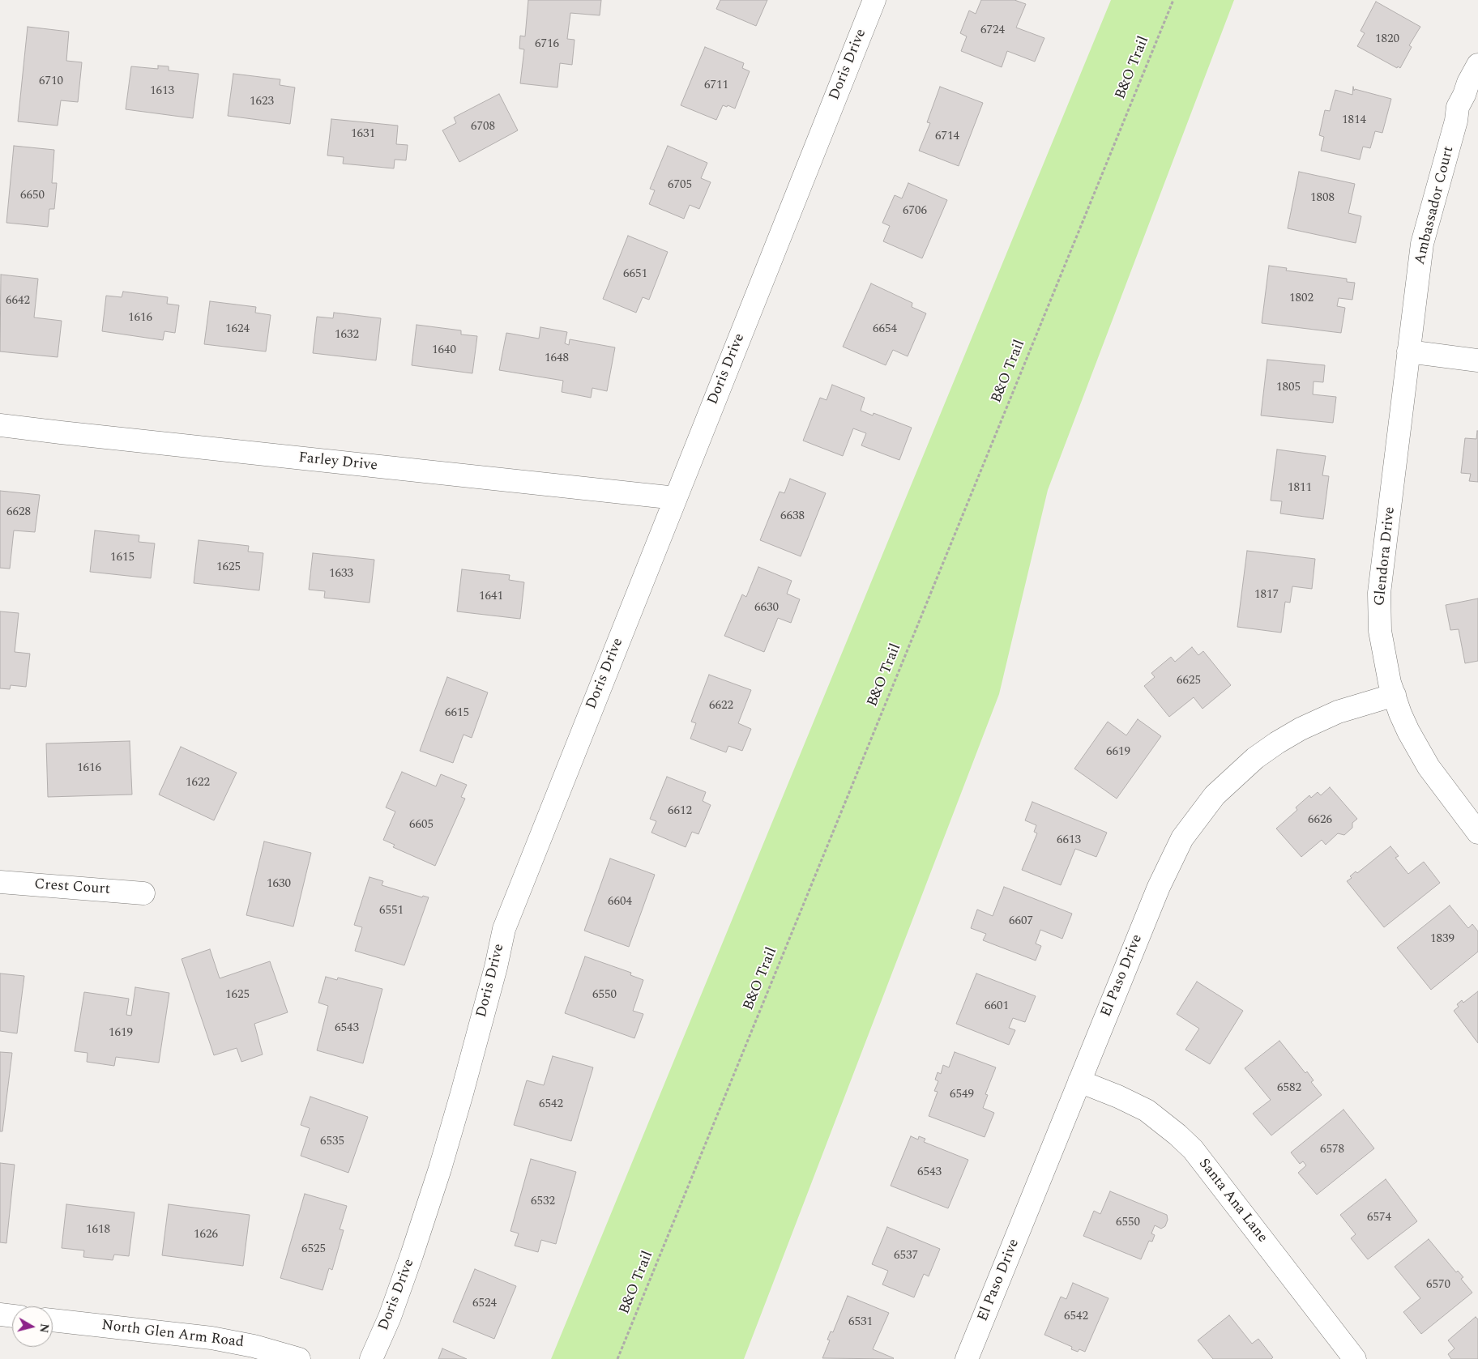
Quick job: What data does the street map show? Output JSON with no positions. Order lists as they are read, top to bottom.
{
  "streets": {
    "street": [
      "Doris Drive",
      "Ambassador Court",
      "Farley Drive",
      "Glendora Drive",
      "Crest Court",
      "El Paso Drive",
      "Santa Ana Lane",
      "North Glen Arm Road"
    ],
    "path": ["B&O Trail"]
  },
  "crossings": [
    ["Doris Drive", "Farley Drive"],
    ["Ambassador Court", "Glendora Drive"],
    ["Glendora Drive", "El Paso Drive"],
    ["El Paso Drive", "Santa Ana Lane"]
  ],
  "house_numbers": [
    "6724",
    "1820",
    "6716",
    "6710",
    "6711",
    "1613",
    "1623",
    "1814",
    "6708",
    "1631",
    "6714",
    "6705",
    "6650",
    "1808",
    "6706",
    "6651",
    "1802",
    "6642",
    "1616",
    "1624",
    "6654",
    "1632",
    "1640",
    "1648",
    "1805",
    "1811",
    "6628",
    "6638",
    "1615",
    "1625",
    "1633",
    "1817",
    "1641",
    "6630",
    "6625",
    "6622",
    "6615",
    "6619",
    "1616",
    "1622",
    "6612",
    "6626",
    "6605",
    "6613",
    "1630",
    "6604",
    "6551",
    "6607",
    "1839",
    "1625",
    "6550",
    "6601",
    "6543",
    "1619",
    "6582",
    "6549",
    "6542",
    "6535",
    "6578",
    "6543",
    "6532",
    "6574",
    "6550",
    "1618",
    "1626",
    "6525",
    "6537",
    "6570",
    "6524",
    "6542",
    "6531"
  ],
  "north": "right"
}
